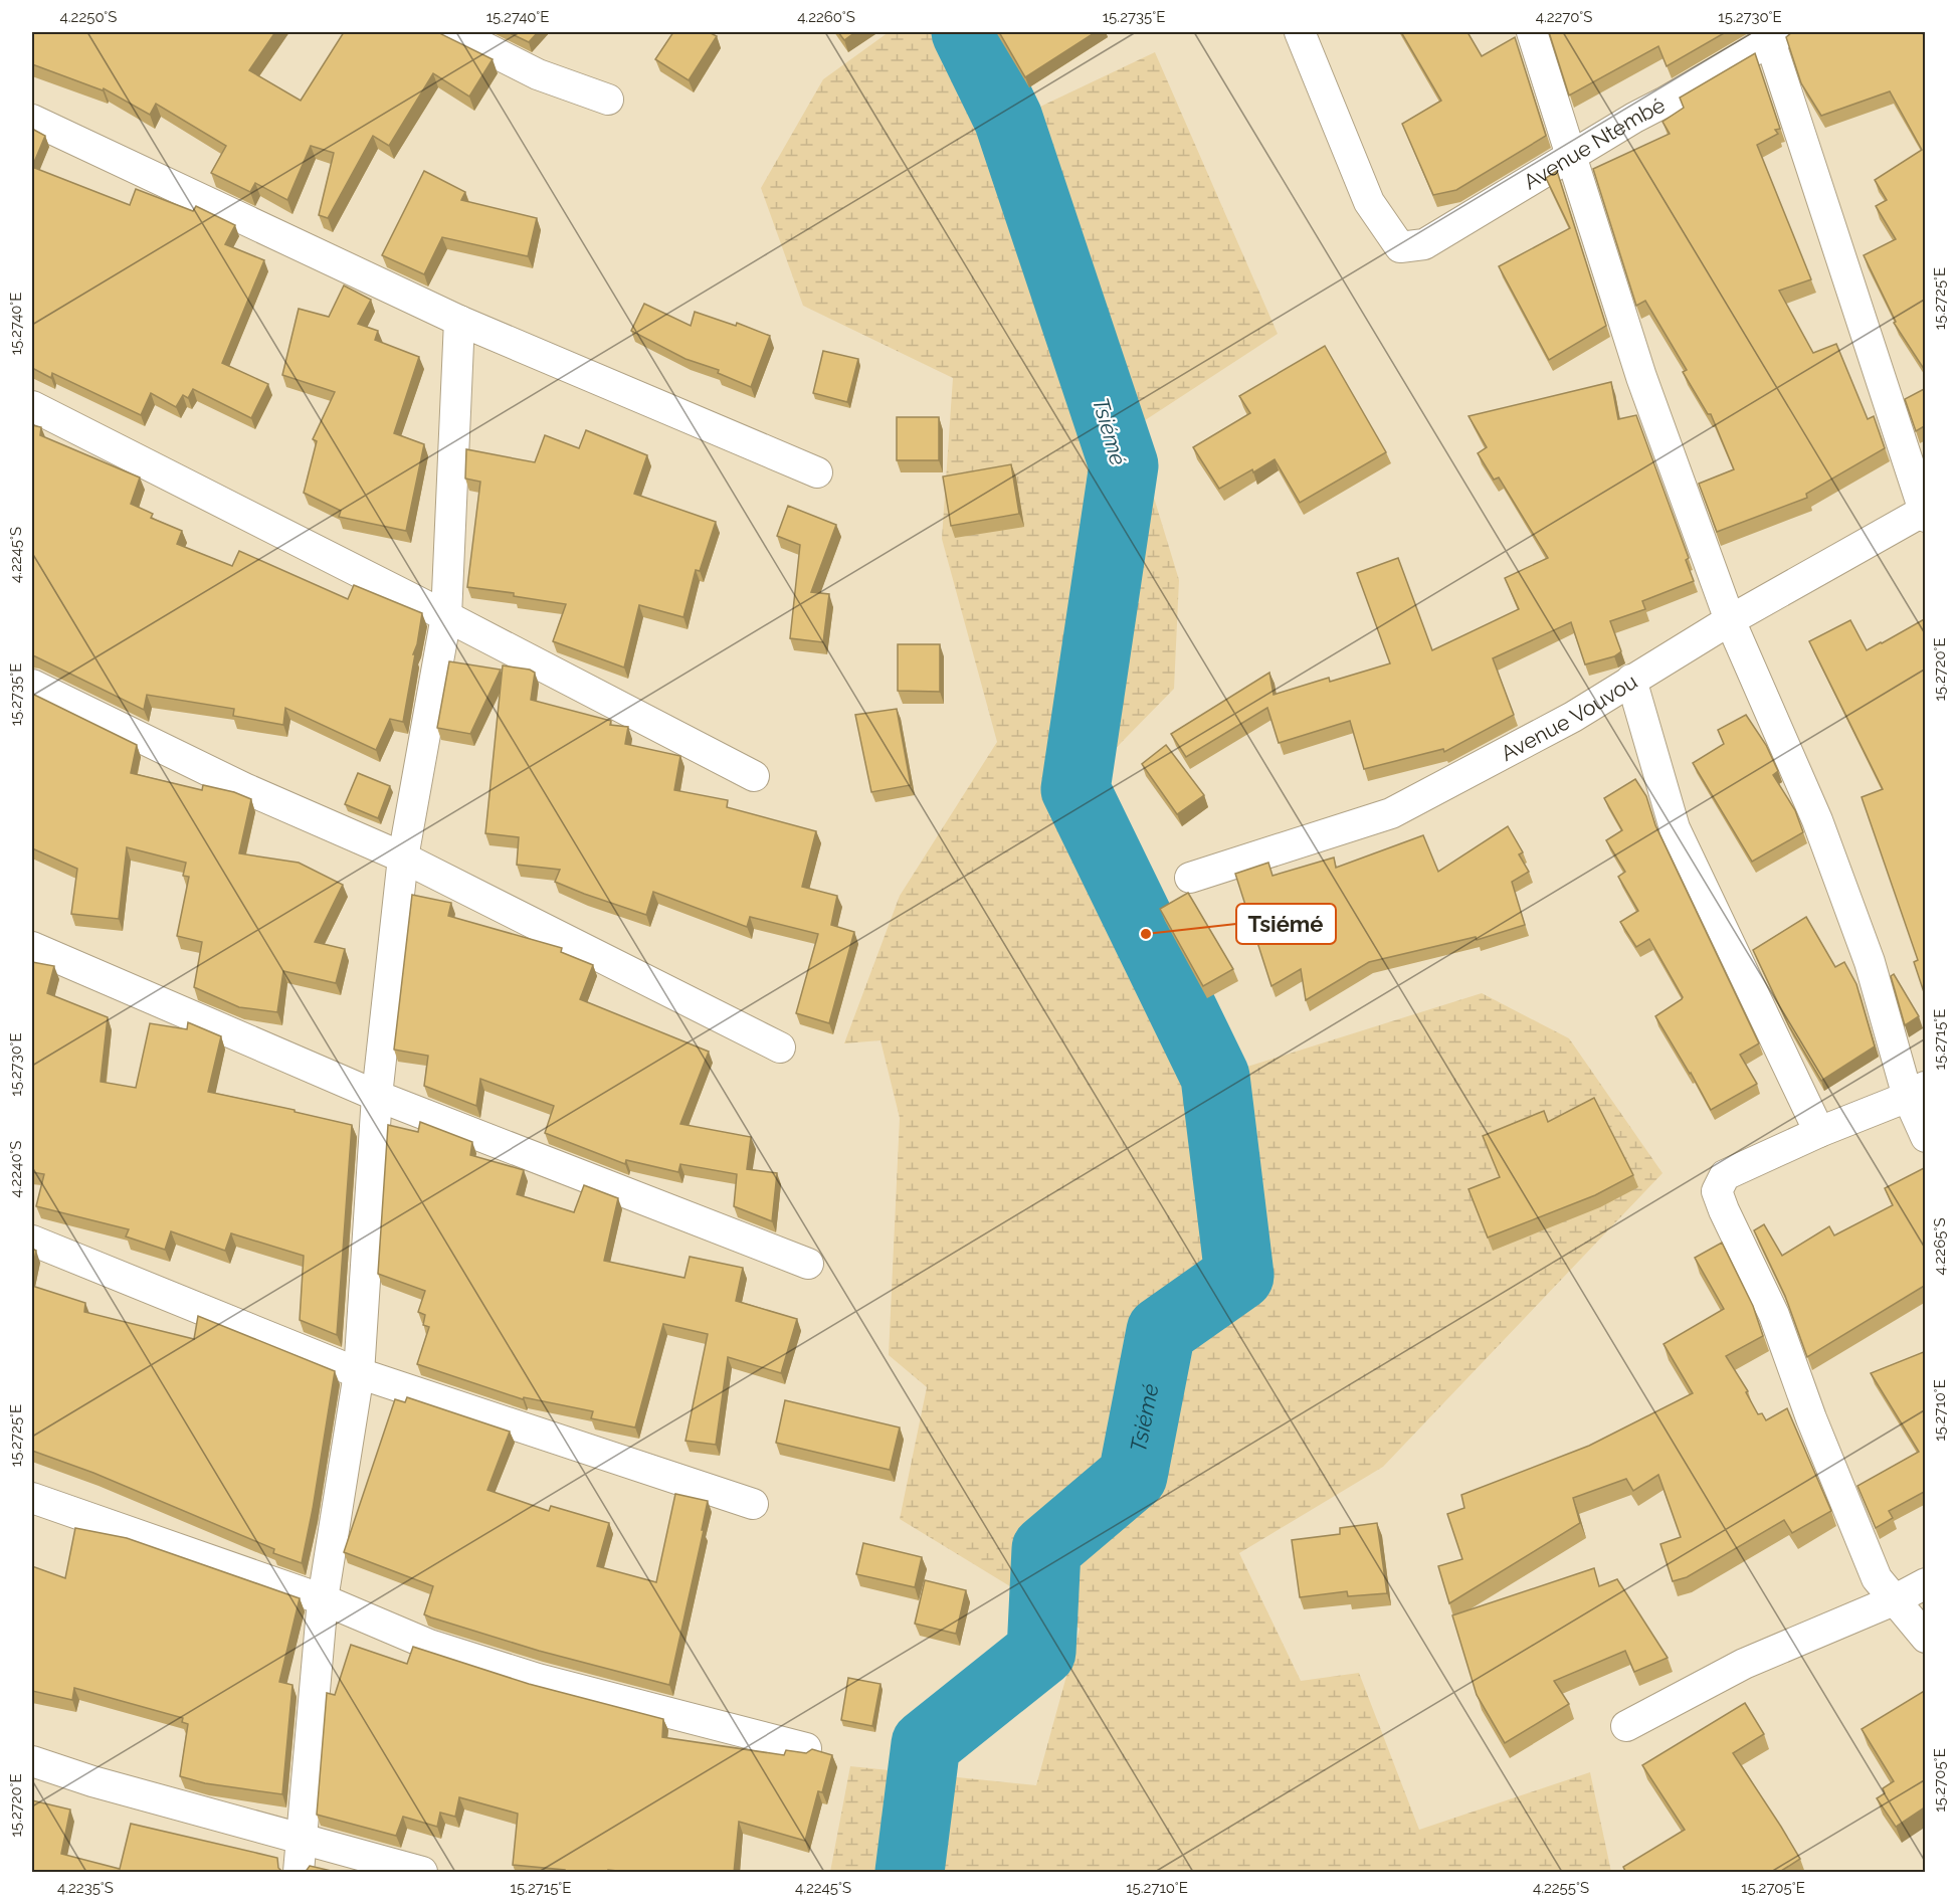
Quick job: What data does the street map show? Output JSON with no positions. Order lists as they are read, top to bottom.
{
  "streets": {
    "street": ["Avenue Ntembé", "Avenue Vouvou"]
  },
  "water": ["Tsiémé"],
  "places": ["Tsiémé"],
  "coordinates": [
    "4.2250°S",
    "15.2740°E",
    "4.2260°S",
    "15.2735°E",
    "4.2270°S",
    "15.2730°E",
    "15.2725°E",
    "4.2245°S",
    "15.2720°E",
    "15.2715°E",
    "4.2240°S",
    "4.2265°S",
    "15.2710°E",
    "15.2705°E",
    "4.2235°S",
    "4.2255°S"
  ]
}
